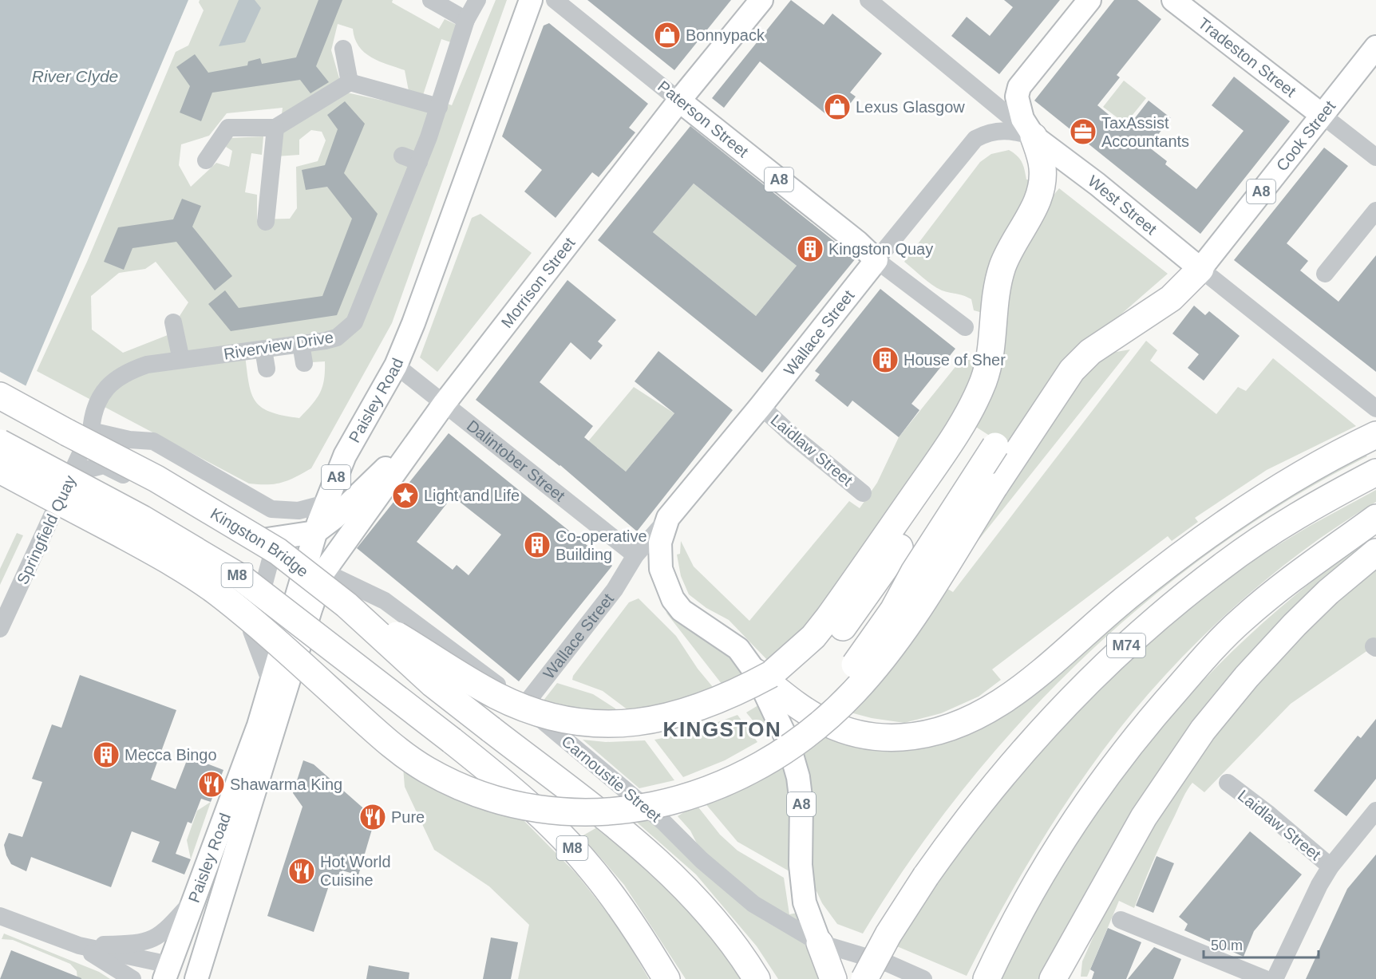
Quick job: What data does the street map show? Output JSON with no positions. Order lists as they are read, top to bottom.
{
  "streets": {
    "highway": ["Kingston Bridge", "M8", "M74"],
    "main road": [
      "Tradeston Street",
      "Paterson Street",
      "Cook Street",
      "A8",
      "West Street",
      "Morrison Street",
      "Wallace Street",
      "Paisley Road"
    ],
    "street": [
      "Riverview Drive",
      "Laidlaw Street",
      "Dalintober Street",
      "Springfield Quay",
      "Carnoustie Street"
    ]
  },
  "crossings": [
    ["Tradeston Street", "Cook Street"],
    ["Paterson Street", "Morrison Street"],
    ["Paterson Street", "Wallace Street"],
    ["Cook Street", "West Street"],
    ["A8", "Wallace Street"],
    ["A8", "M74"],
    ["A8", "Carnoustie Street"],
    ["West Street", "Wallace Street"],
    ["Morrison Street", "Paisley Road"],
    ["Morrison Street", "Dalintober Street"],
    ["Morrison Street", "Carnoustie Street"],
    ["Wallace Street", "Laidlaw Street"],
    ["Wallace Street", "Dalintober Street"],
    ["Wallace Street", "Carnoustie Street"],
    ["Riverview Drive", "Springfield Quay"],
    ["Paisley Road", "Dalintober Street"],
    ["Paisley Road", "Carnoustie Street"],
    ["Springfield Quay", "Carnoustie Street"]
  ],
  "districts": ["KINGSTON"],
  "water": ["River Clyde"],
  "places": {
    "shop": ["Bonnypack", "Lexus Glasgow"],
    "office": ["TaxAssist Accountants"],
    "building": [
      "Kingston Quay",
      "House of Sher",
      "Co-operative Building",
      "Mecca Bingo"
    ],
    "place": ["Light and Life"],
    "restaurant": ["Shawarma King", "Pure", "Hot World Cuisine"]
  },
  "scale_bar": "50 m"
}
